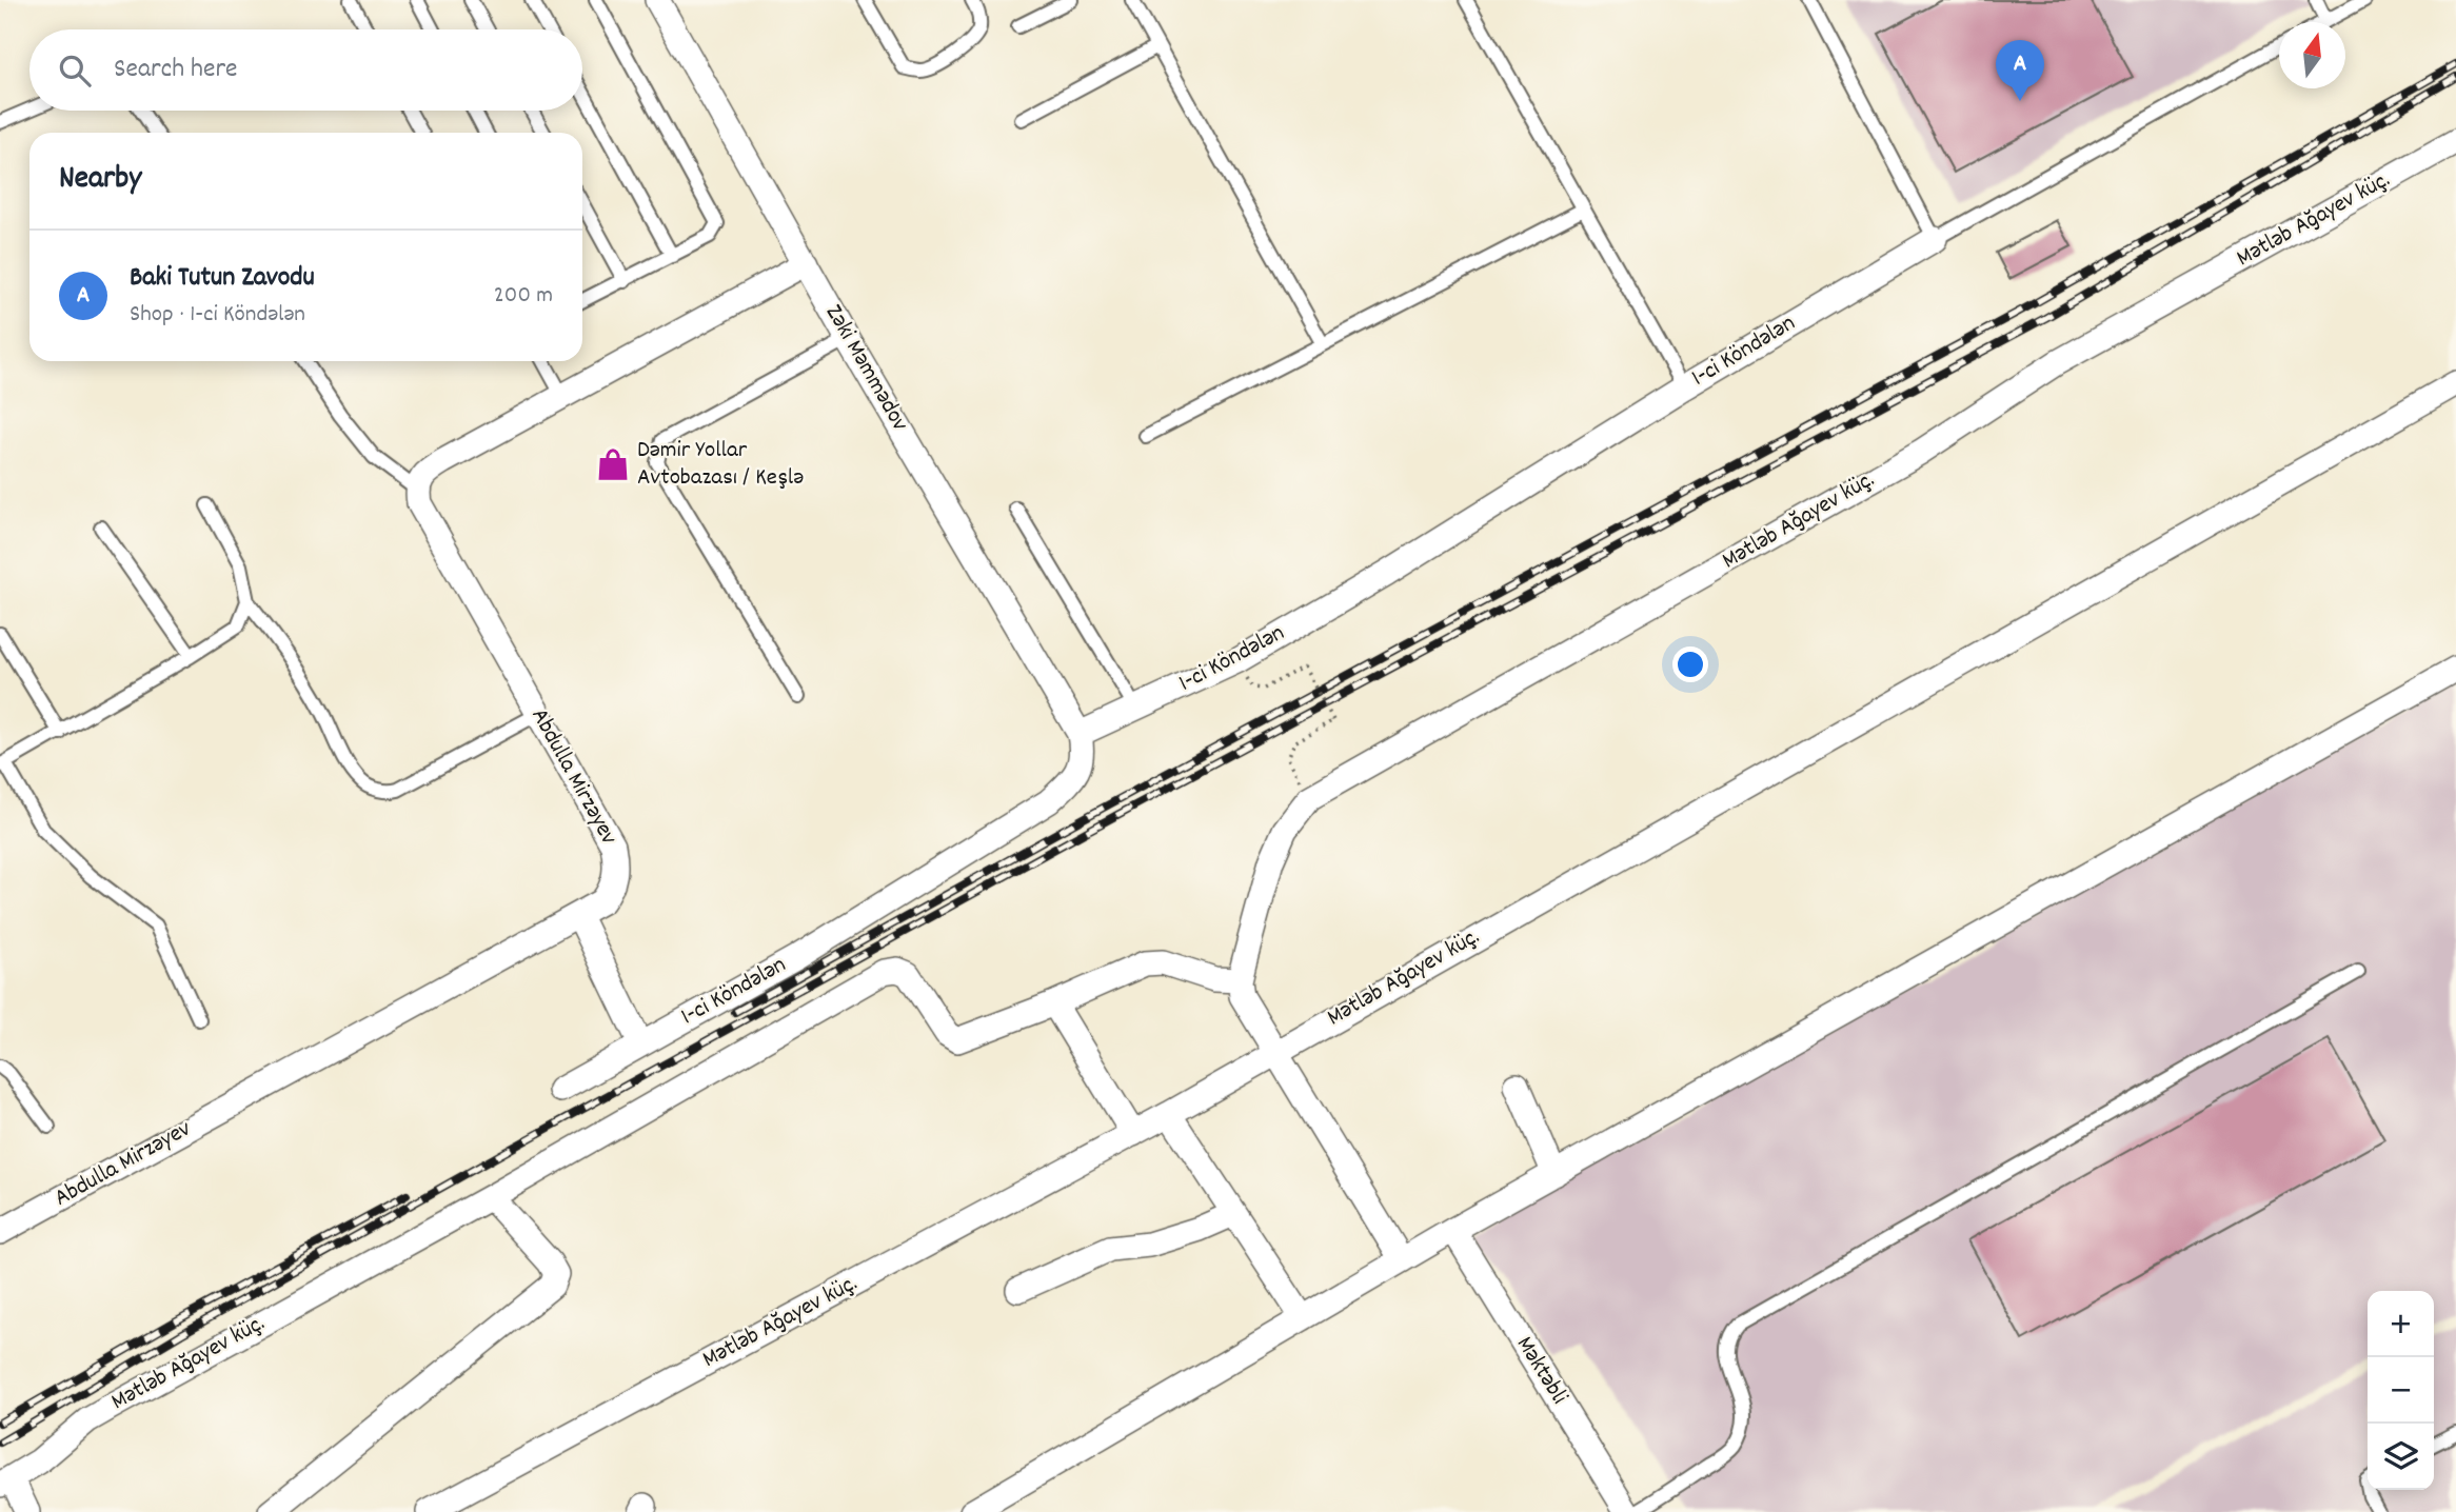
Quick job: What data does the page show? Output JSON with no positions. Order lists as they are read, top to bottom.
{
  "streets": {
    "street": [
      "Mətləb Ağayev küç.",
      "1-ci Köndələn",
      "Zəki Məmmədov",
      "Abdulla Mirzəyev",
      "Məktəbli"
    ]
  },
  "crossings": [
    ["1-ci Köndələn", "Zəki Məmmədov"]
  ],
  "places": {
    "shop": ["Dəmir Yollar Avtobazası / Keşlə"]
  },
  "north": "top",
  "page": {
    "search": "Search here",
    "pins": "A",
    "heading": "Nearby",
    "list": [
      {
        "mark": "A",
        "name": "Baki Tutun Zavodu",
        "note": "Shop · 1-ci Köndələn",
        "value": "200 m"
      }
    ],
    "map_buttons": ["+", "−"]
  }
}
